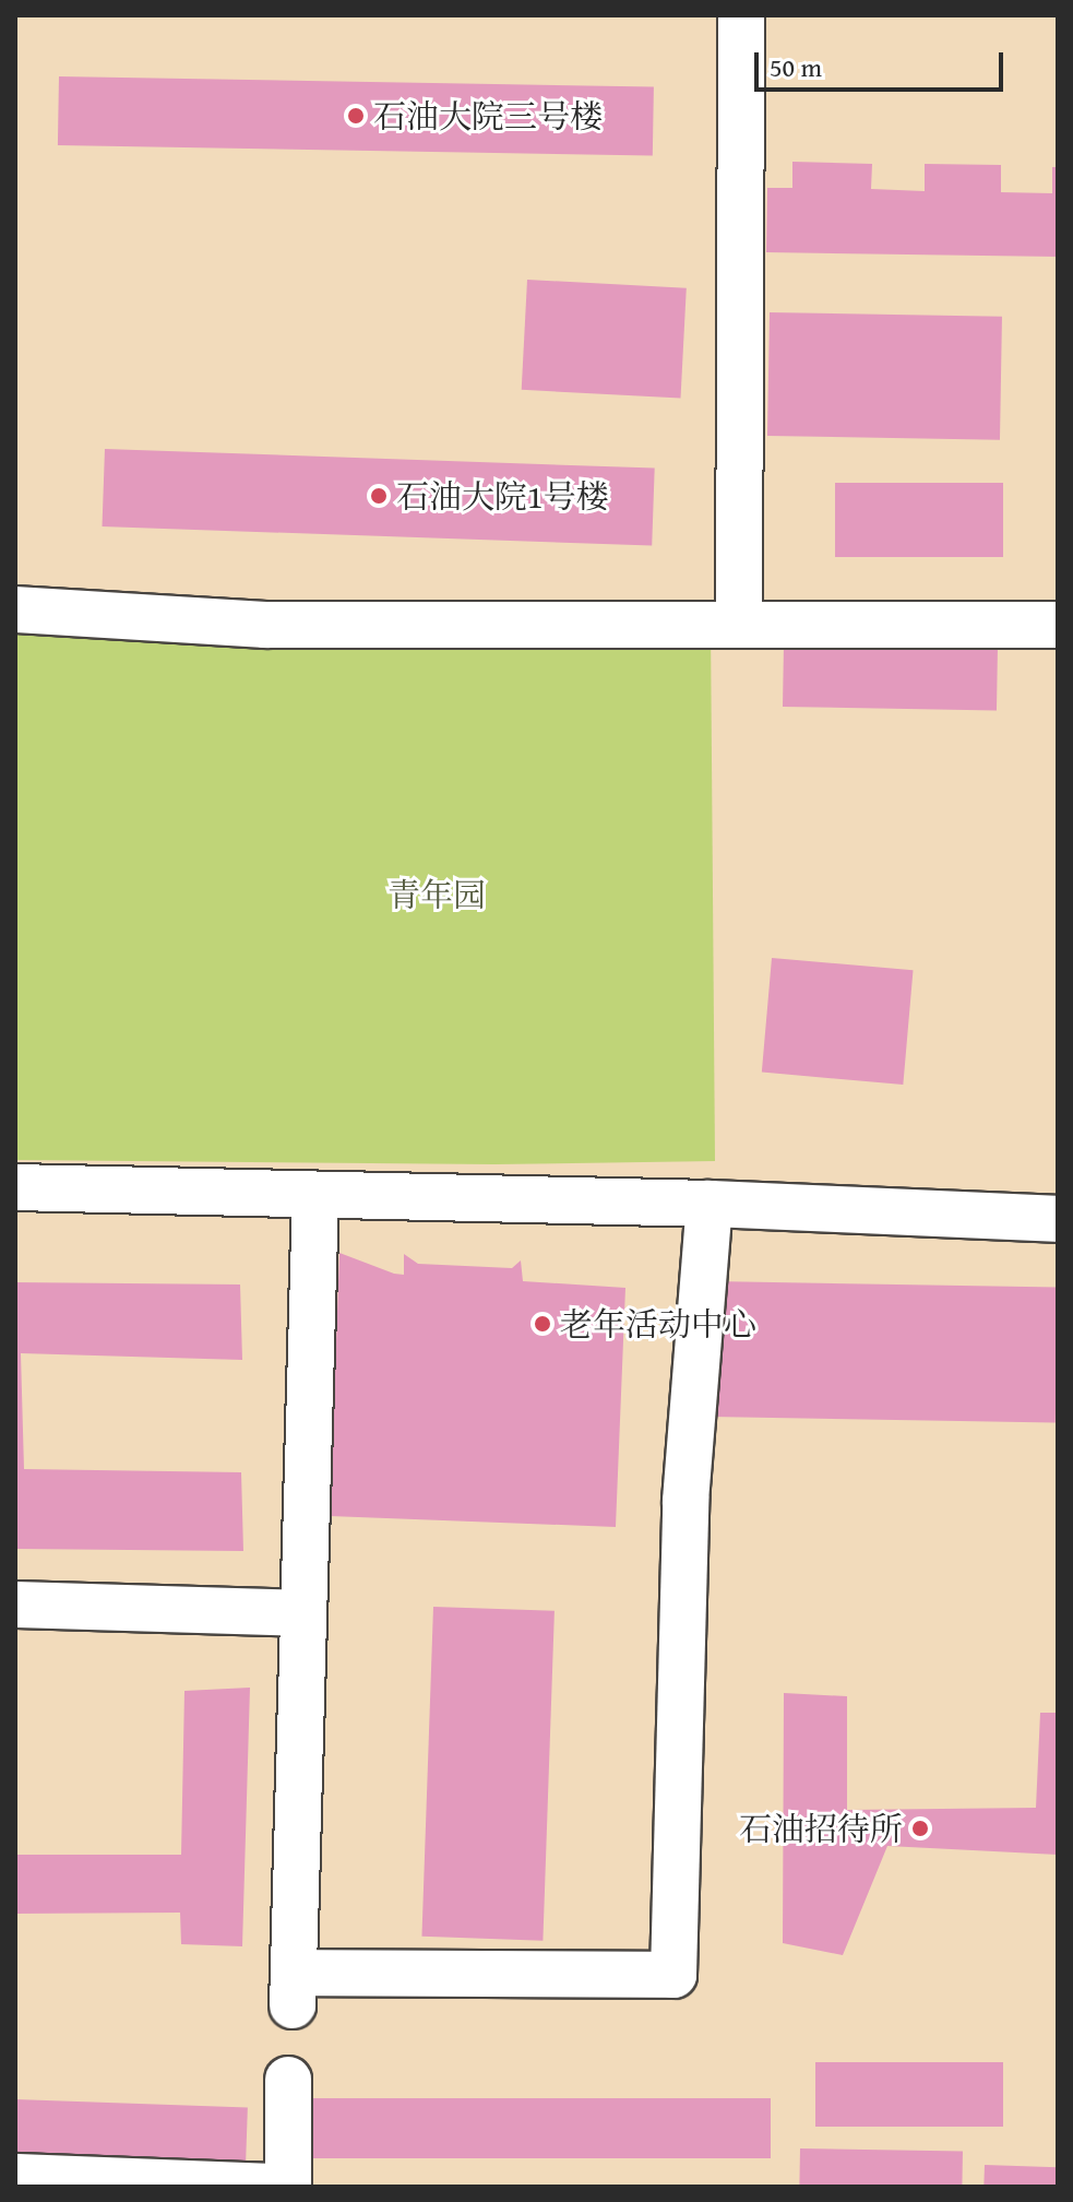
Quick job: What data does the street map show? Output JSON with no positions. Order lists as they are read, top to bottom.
{
  "parks": ["青年园"],
  "places": [
    "石油大院三号楼",
    "石油大院1号楼",
    "老年活动中心",
    "石油招待所"
  ],
  "scale_bar": "50 m"
}
